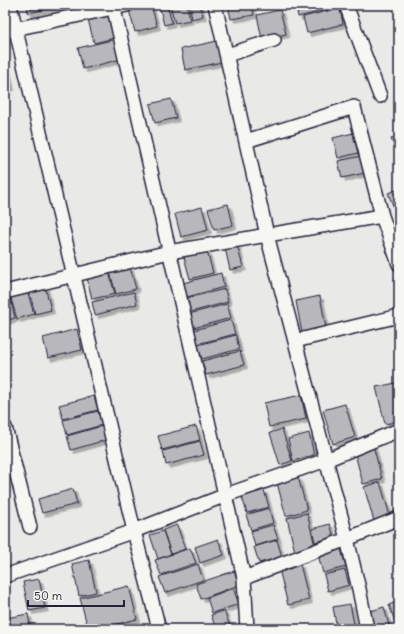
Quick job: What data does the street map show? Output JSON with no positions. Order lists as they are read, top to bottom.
{
  "scale_bar": "50 m"
}
